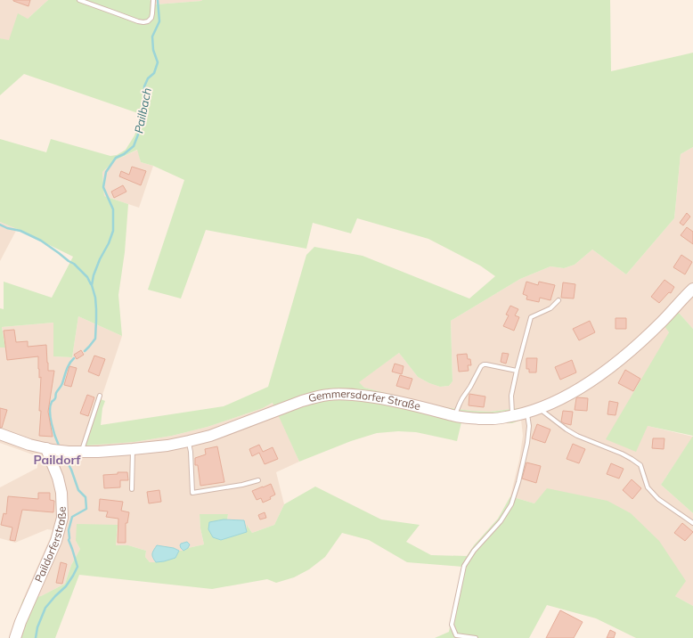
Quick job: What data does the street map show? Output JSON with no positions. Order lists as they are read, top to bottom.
{
  "streets": {
    "main road": ["Gemmersdorfer Straße", "Paildorferstraße"]
  },
  "crossings": [
    ["Gemmersdorfer Straße", "Paildorferstraße"]
  ],
  "districts": ["Paildorf"],
  "water": ["Pailbach"]
}
